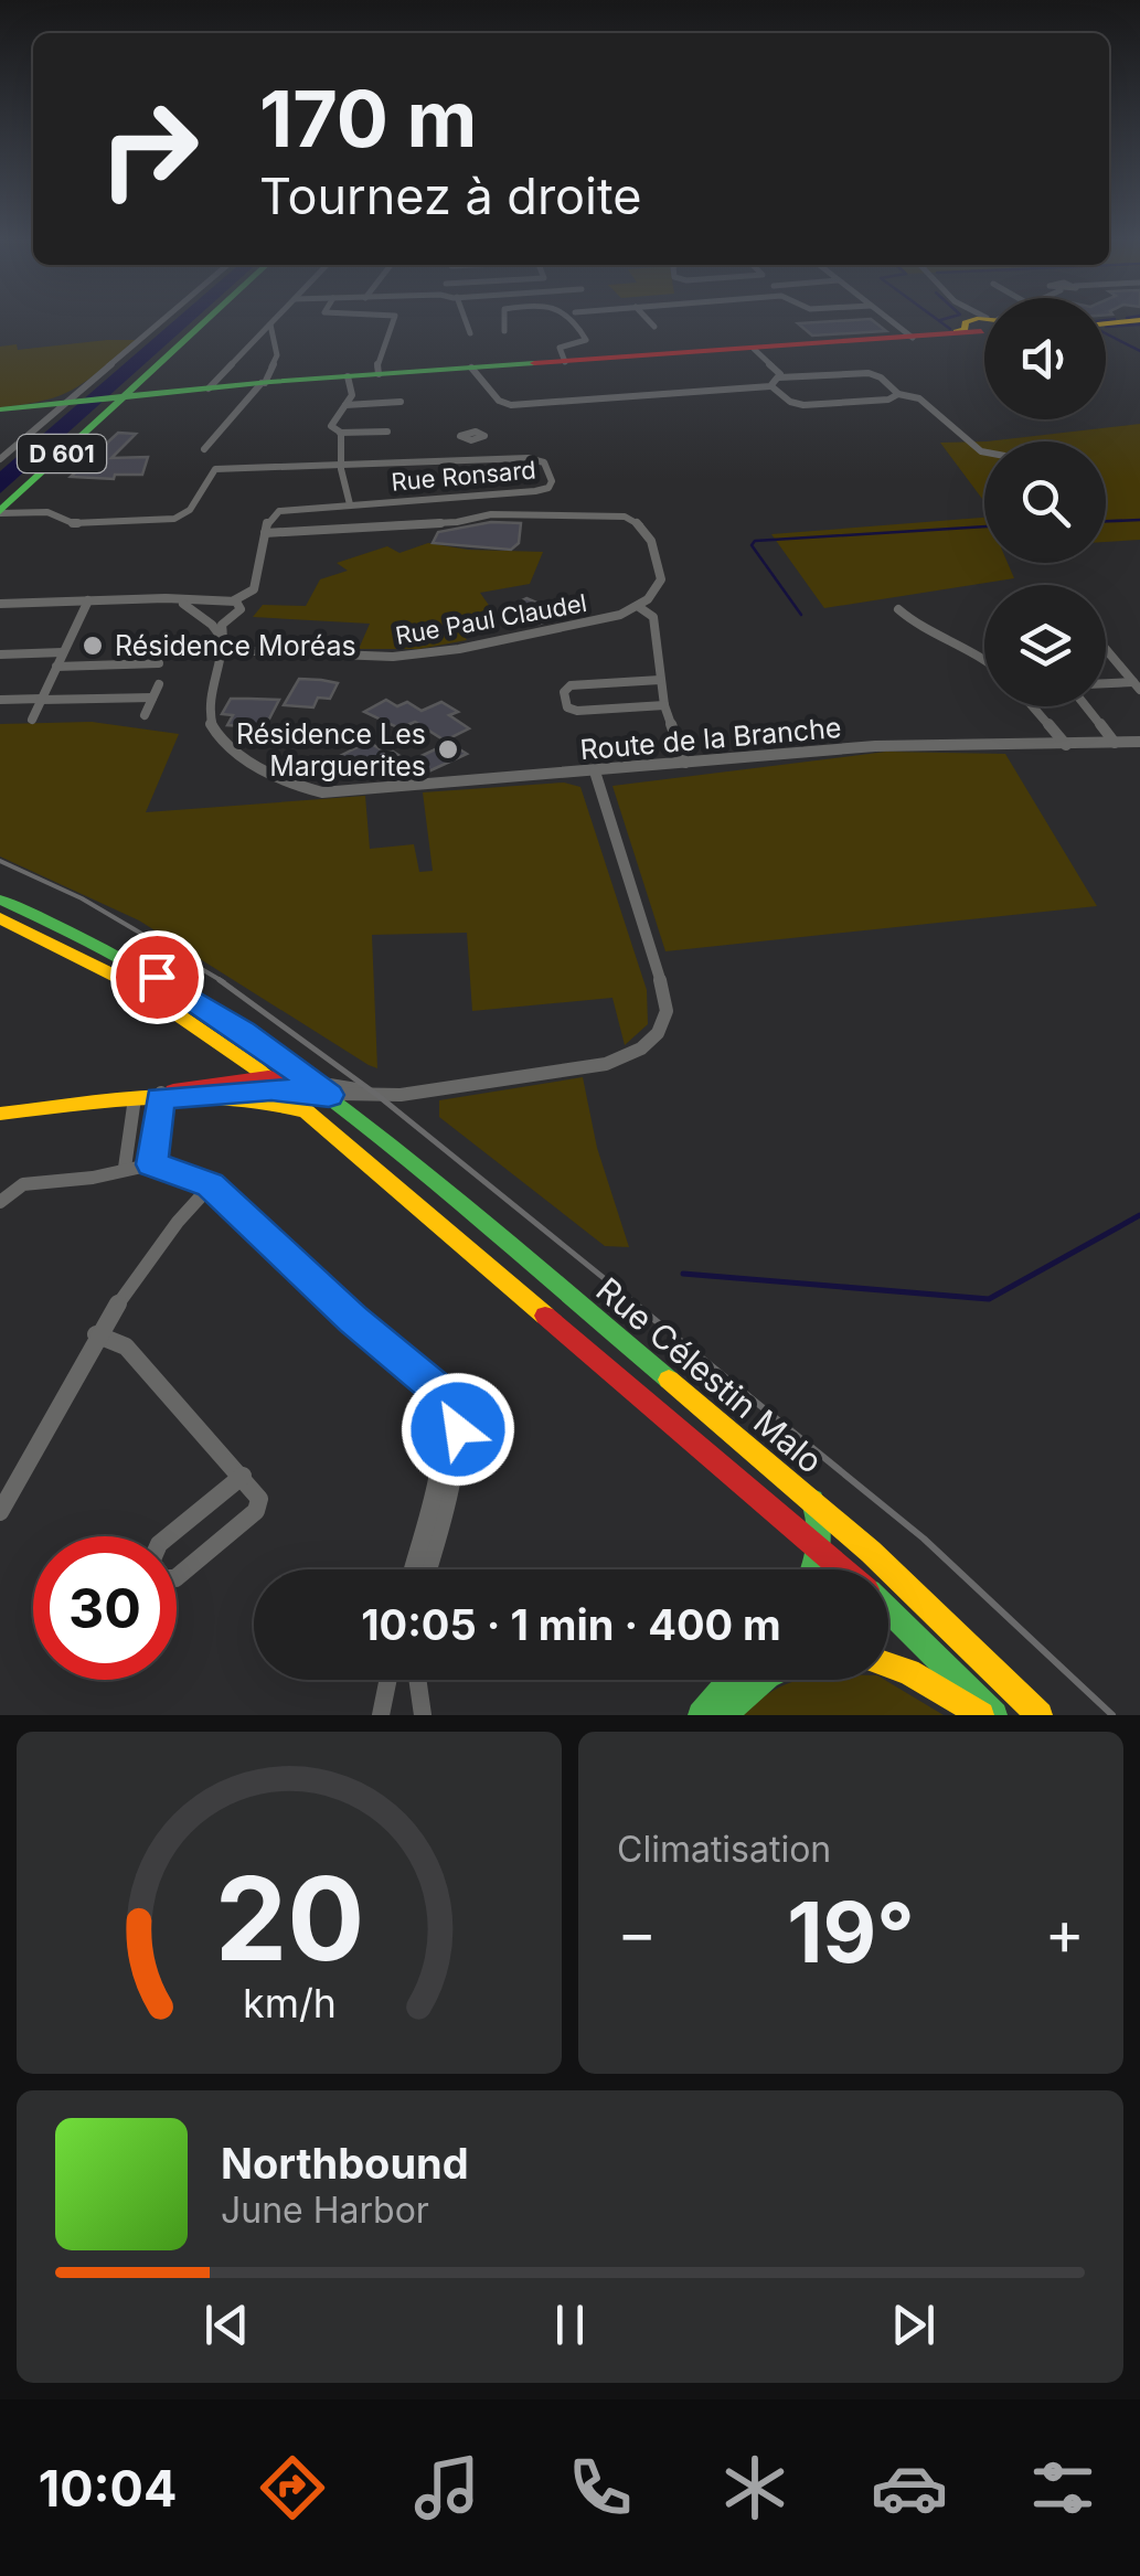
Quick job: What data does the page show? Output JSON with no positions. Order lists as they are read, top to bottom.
{
  "streets": {
    "main road": ["D 601", "Rue Célestin Malo"],
    "street": ["Rue Ronsard", "Rue Paul Claudel", "Route de la Branche"]
  },
  "crossings": [
    ["D 601", "Rue Ronsard"],
    ["Rue Paul Claudel", "Route de la Branche"],
    ["Route de la Branche", "Rue Célestin Malo"]
  ],
  "places": ["Résidence Moréas", "Résidence Les Marguerites"],
  "page": {
    "turn": ["170 m", "Tournez à droite"],
    "limit": "30",
    "trip": "10:05 · 1 min · 400 m",
    "tile": "Climatisation",
    "heat": ["−", "19°", "+"],
    "song": ["Northbound", "June Harbor"],
    "tabs": "10:04",
    "gauge": ["20", "km/h"]
  }
}
